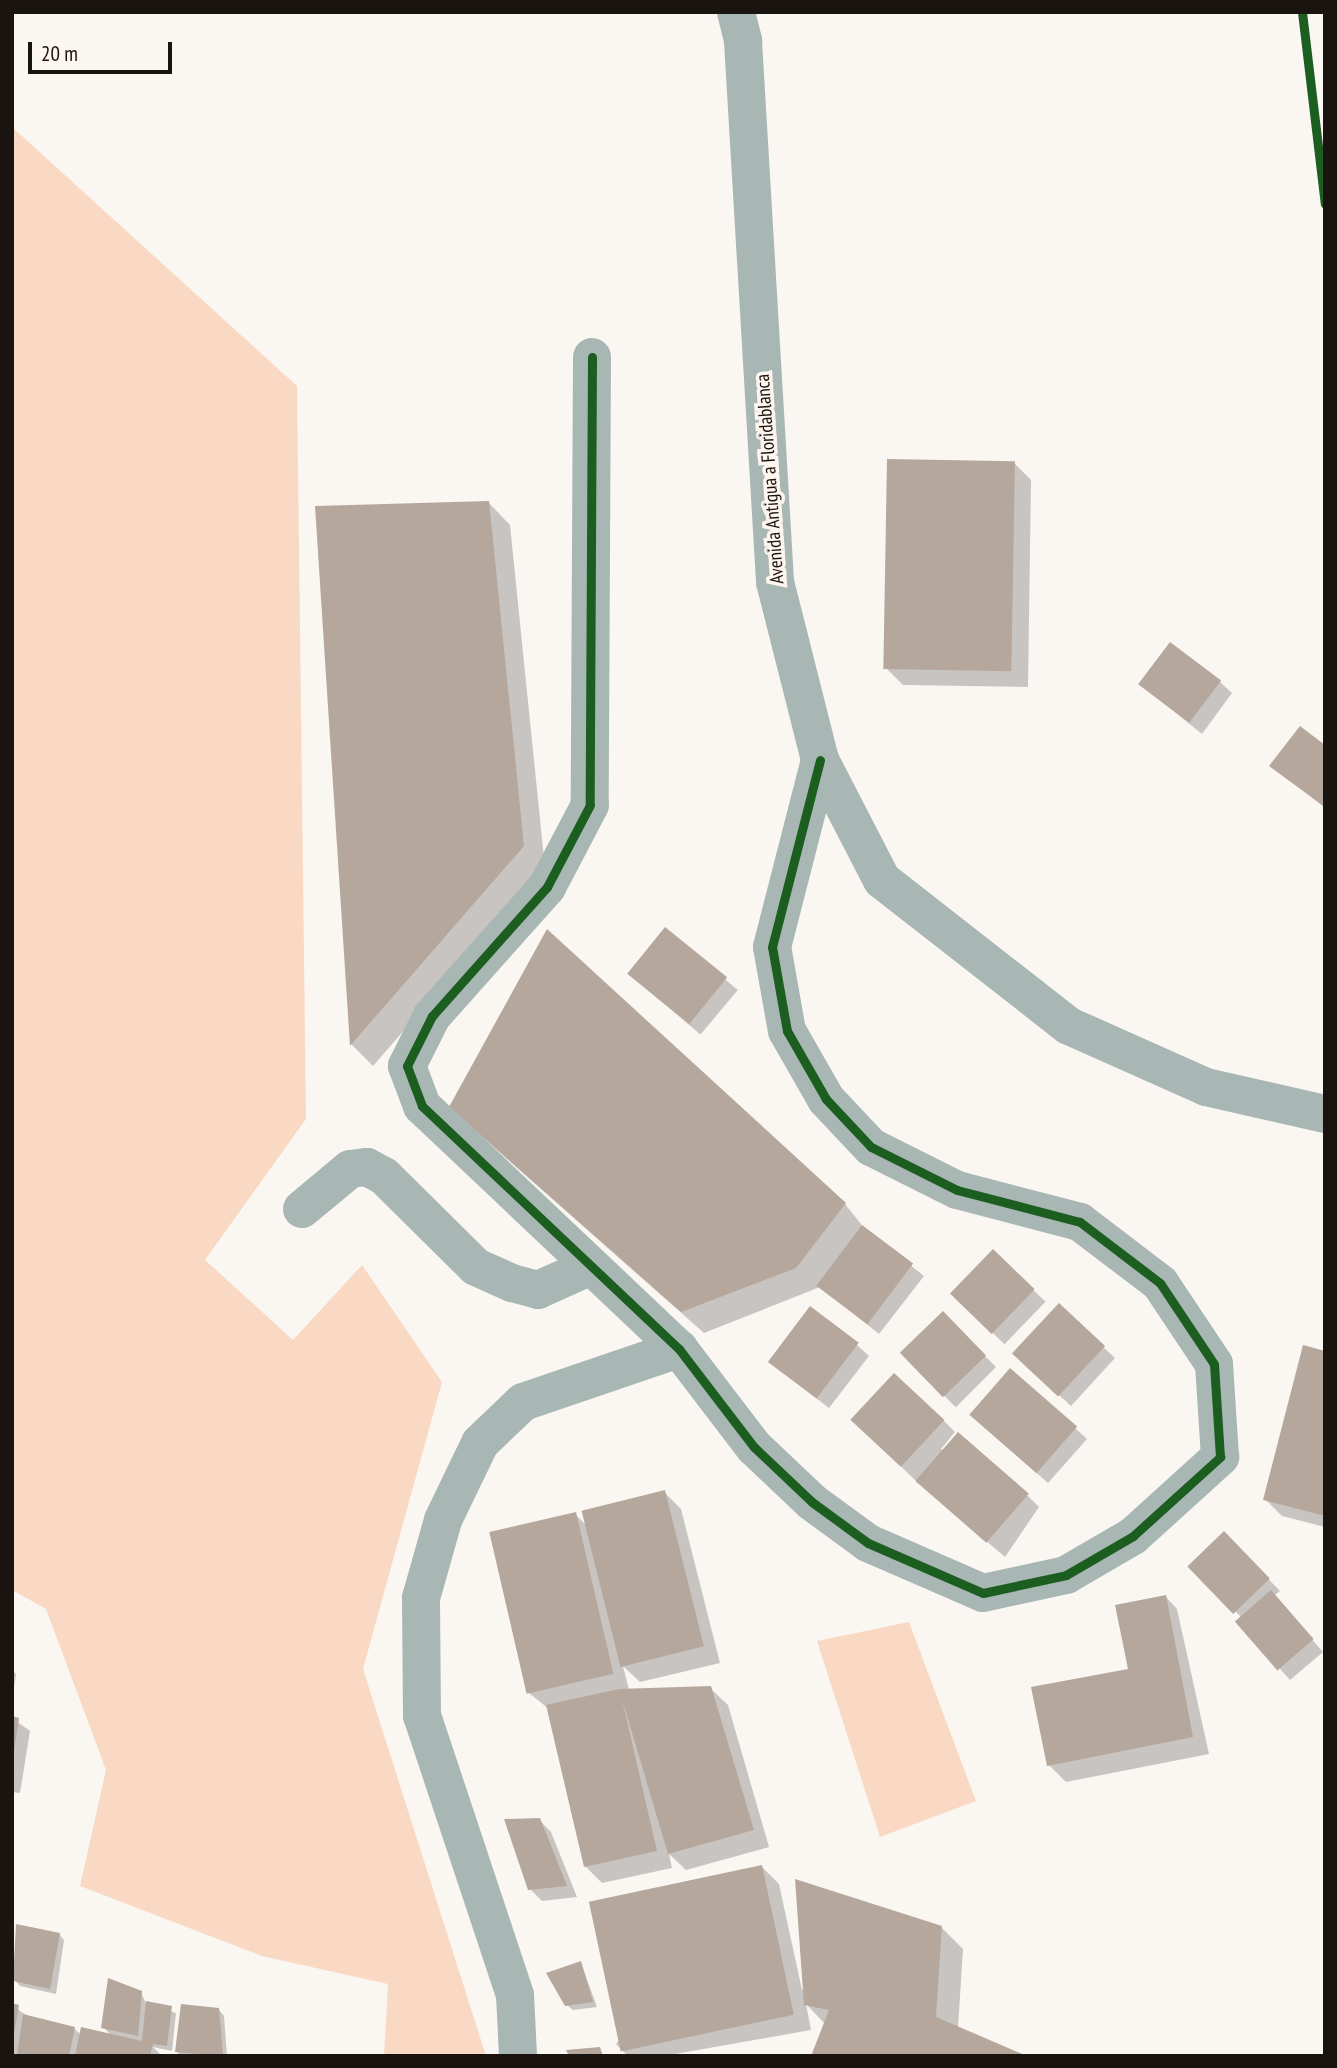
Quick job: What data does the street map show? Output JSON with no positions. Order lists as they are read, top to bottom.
{
  "streets": {
    "street": ["Avenida Antigua a Floridablanca"]
  },
  "scale_bar": "20 m"
}
